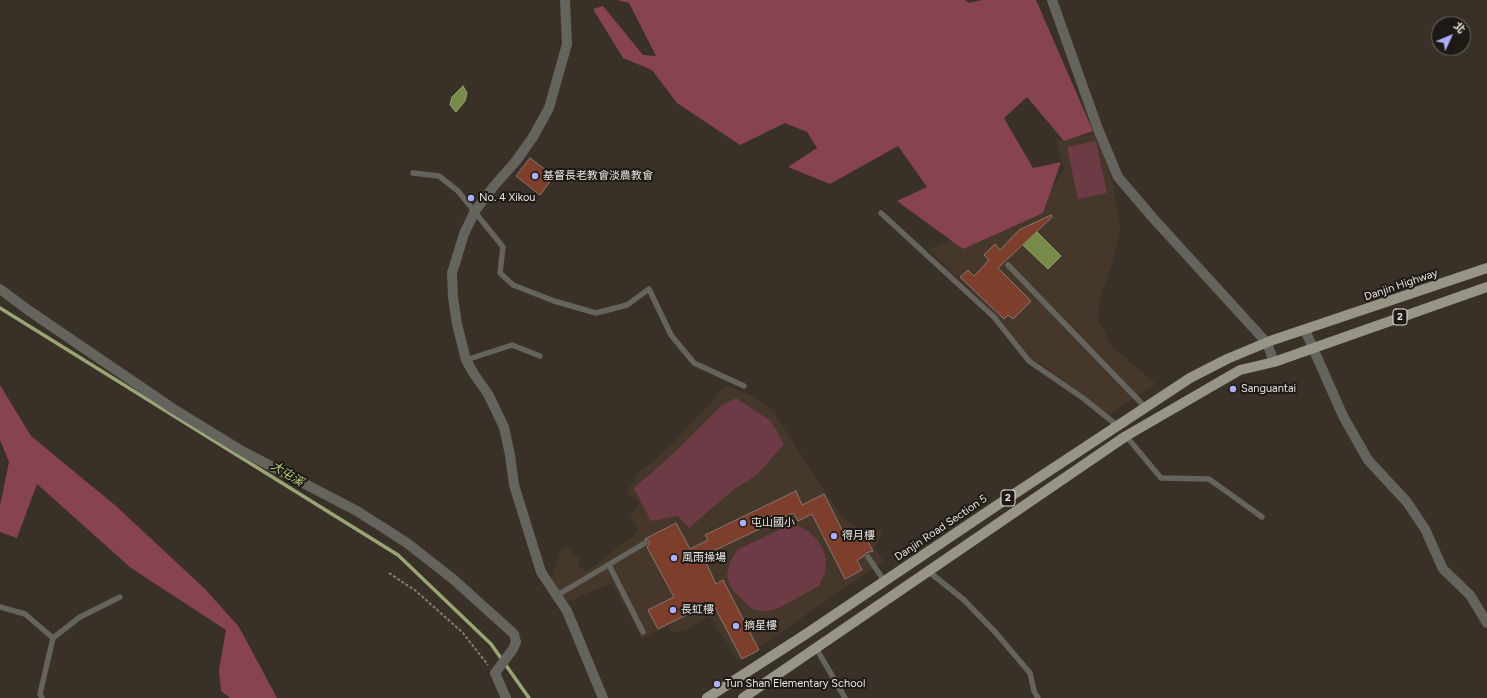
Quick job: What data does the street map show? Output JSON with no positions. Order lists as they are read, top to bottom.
{
  "streets": {
    "main road": ["Danjin Highway", "2", "Danjin Road Section 5"]
  },
  "crossings": [
    ["Danjin Highway", "Danjin Road Section 5"]
  ],
  "water": ["大屯溪"],
  "places": [
    "基督長老教會淡農教會",
    "No. 4 Xikou",
    "Sanguantai",
    "屯山國小",
    "得月樓",
    "風雨操場",
    "長虹樓",
    "摘星樓",
    "Tun Shan Elementary School"
  ],
  "north": "top right"
}
